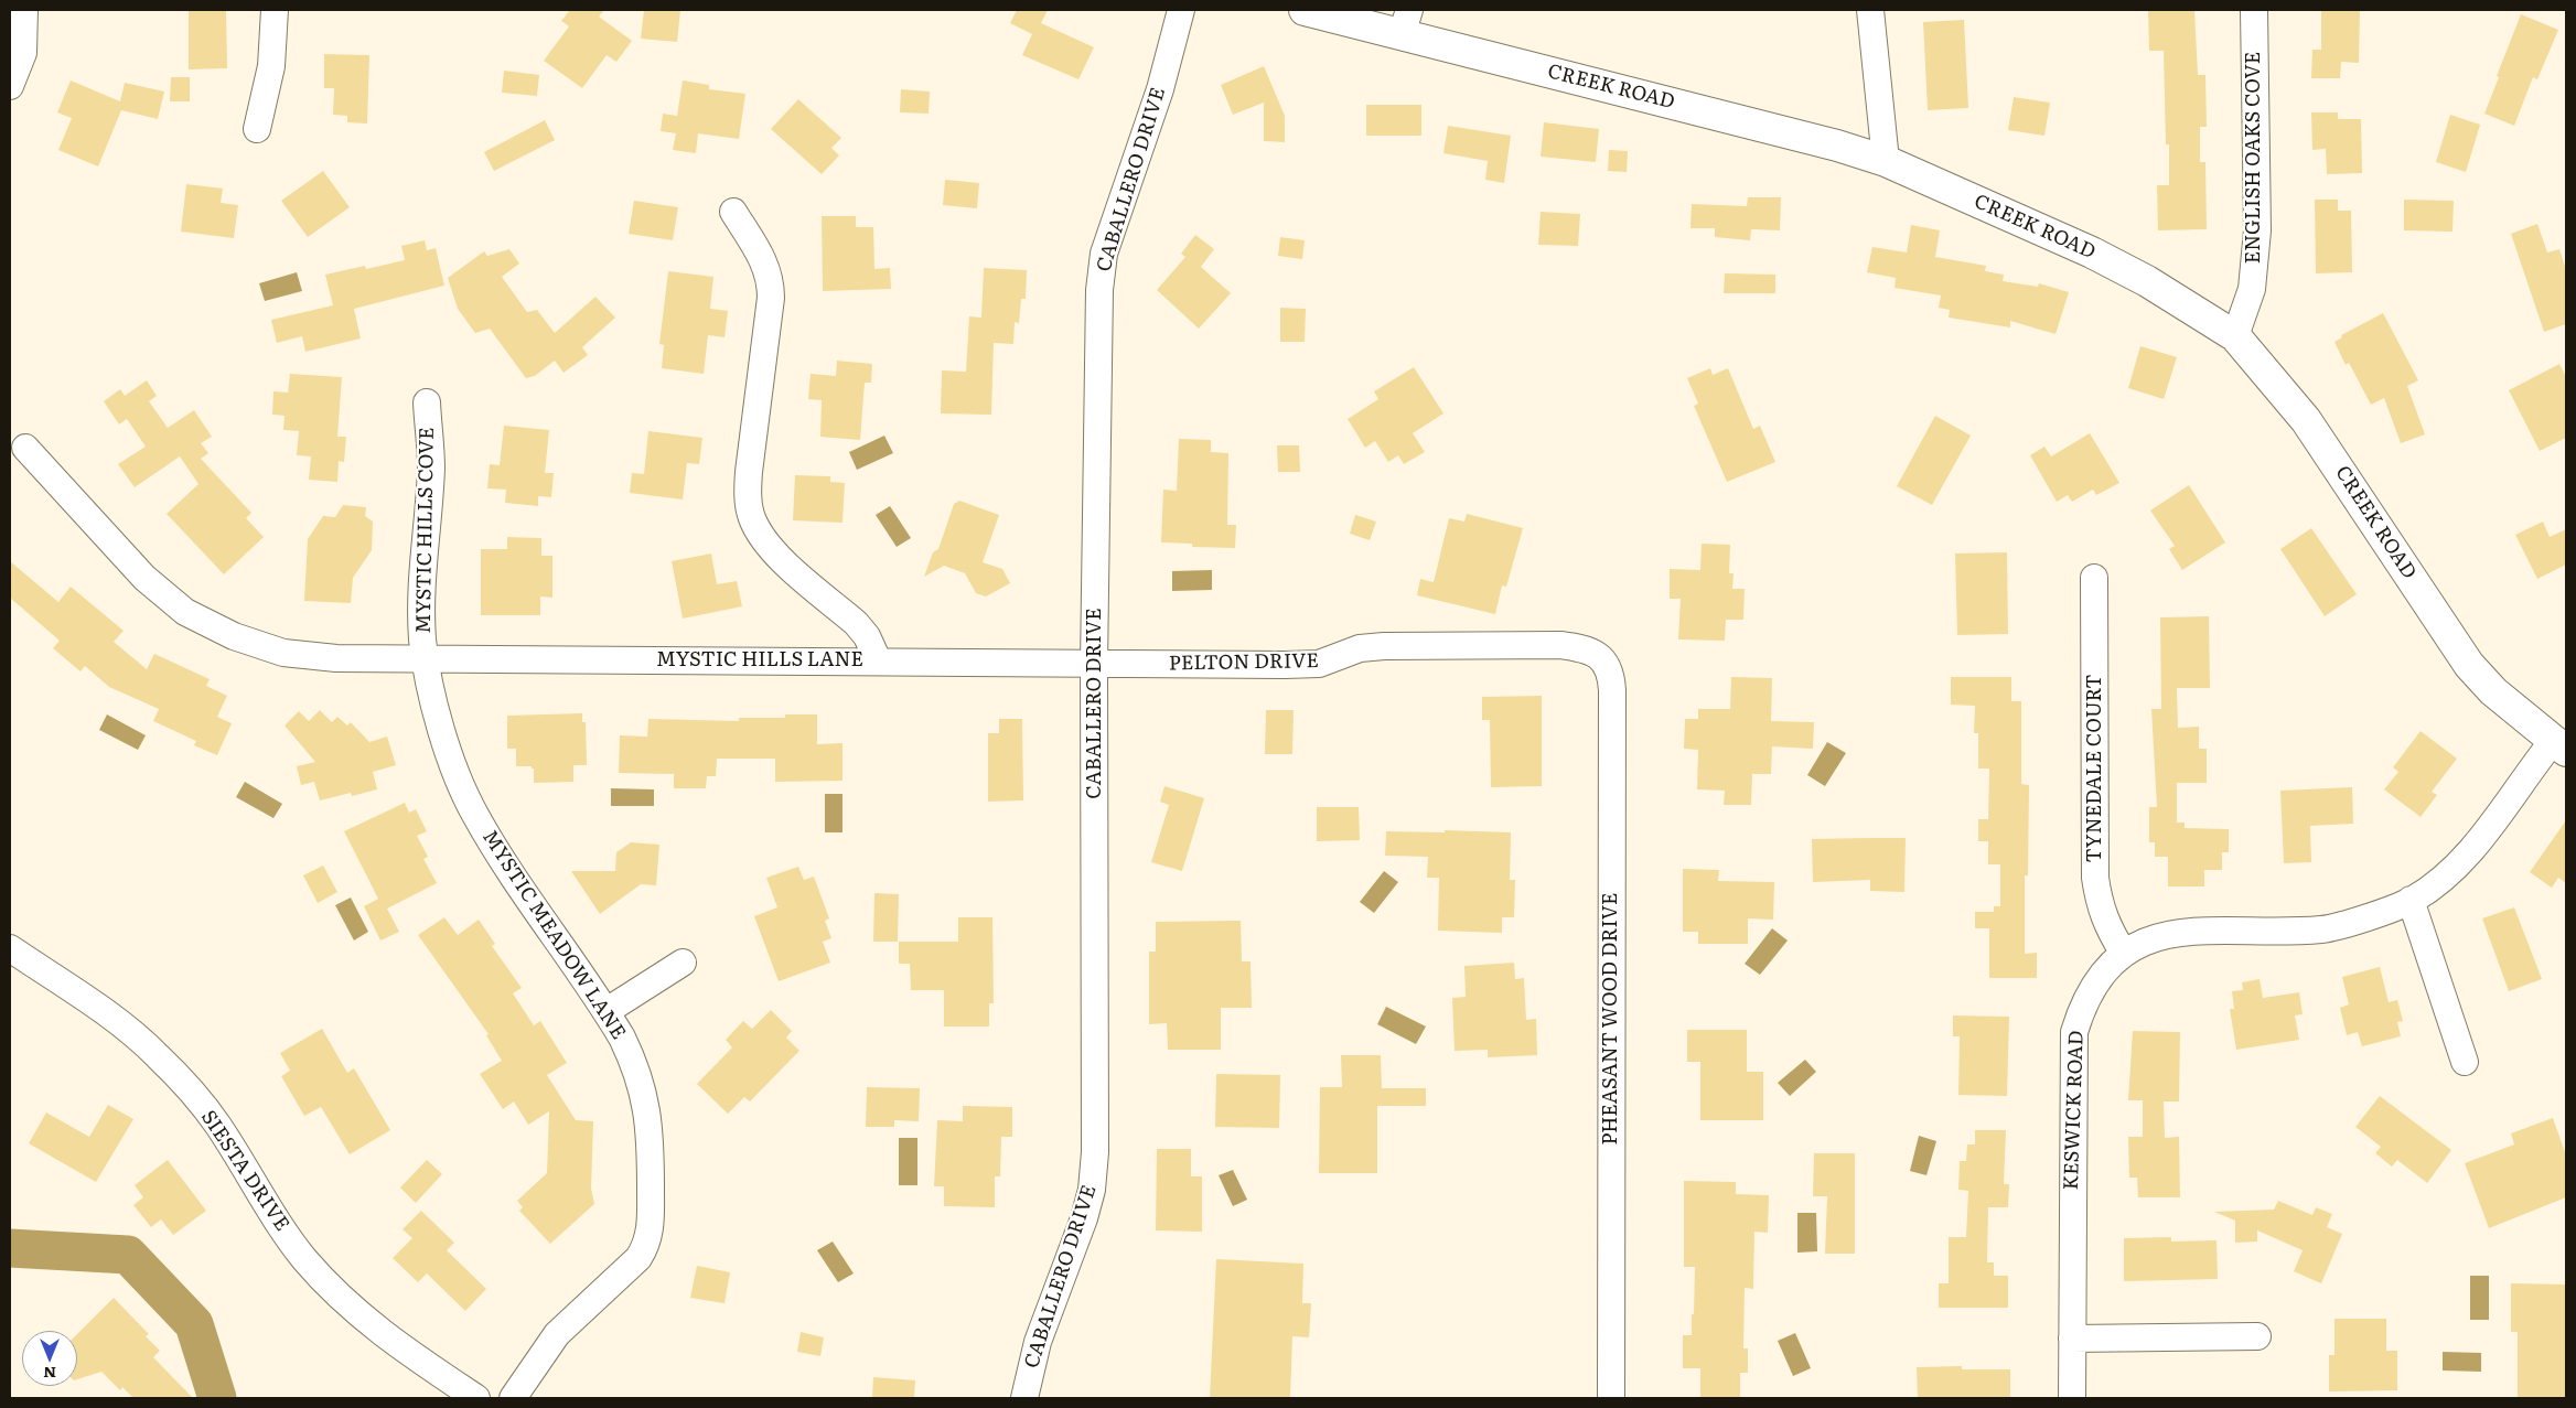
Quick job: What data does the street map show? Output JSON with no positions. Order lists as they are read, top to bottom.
{
  "streets": {
    "street": [
      "CREEK ROAD",
      "ENGLISH OAKS COVE",
      "CABALLERO DRIVE",
      "MYSTIC HILLS COVE",
      "MYSTIC HILLS LANE",
      "PELTON DRIVE",
      "TYNEDALE COURT",
      "MYSTIC MEADOW LANE",
      "PHEASANT WOOD DRIVE",
      "KESWICK ROAD",
      "SIESTA DRIVE"
    ]
  },
  "crossings": [
    ["CREEK ROAD", "ENGLISH OAKS COVE"],
    ["CREEK ROAD", "KESWICK ROAD"],
    ["CABALLERO DRIVE", "MYSTIC HILLS LANE"],
    ["CABALLERO DRIVE", "PELTON DRIVE"],
    ["MYSTIC HILLS COVE", "MYSTIC HILLS LANE"],
    ["MYSTIC HILLS COVE", "MYSTIC MEADOW LANE"],
    ["MYSTIC HILLS LANE", "PELTON DRIVE"],
    ["MYSTIC HILLS LANE", "MYSTIC MEADOW LANE"],
    ["PELTON DRIVE", "PHEASANT WOOD DRIVE"],
    ["TYNEDALE COURT", "KESWICK ROAD"]
  ],
  "north": "bottom"
}
